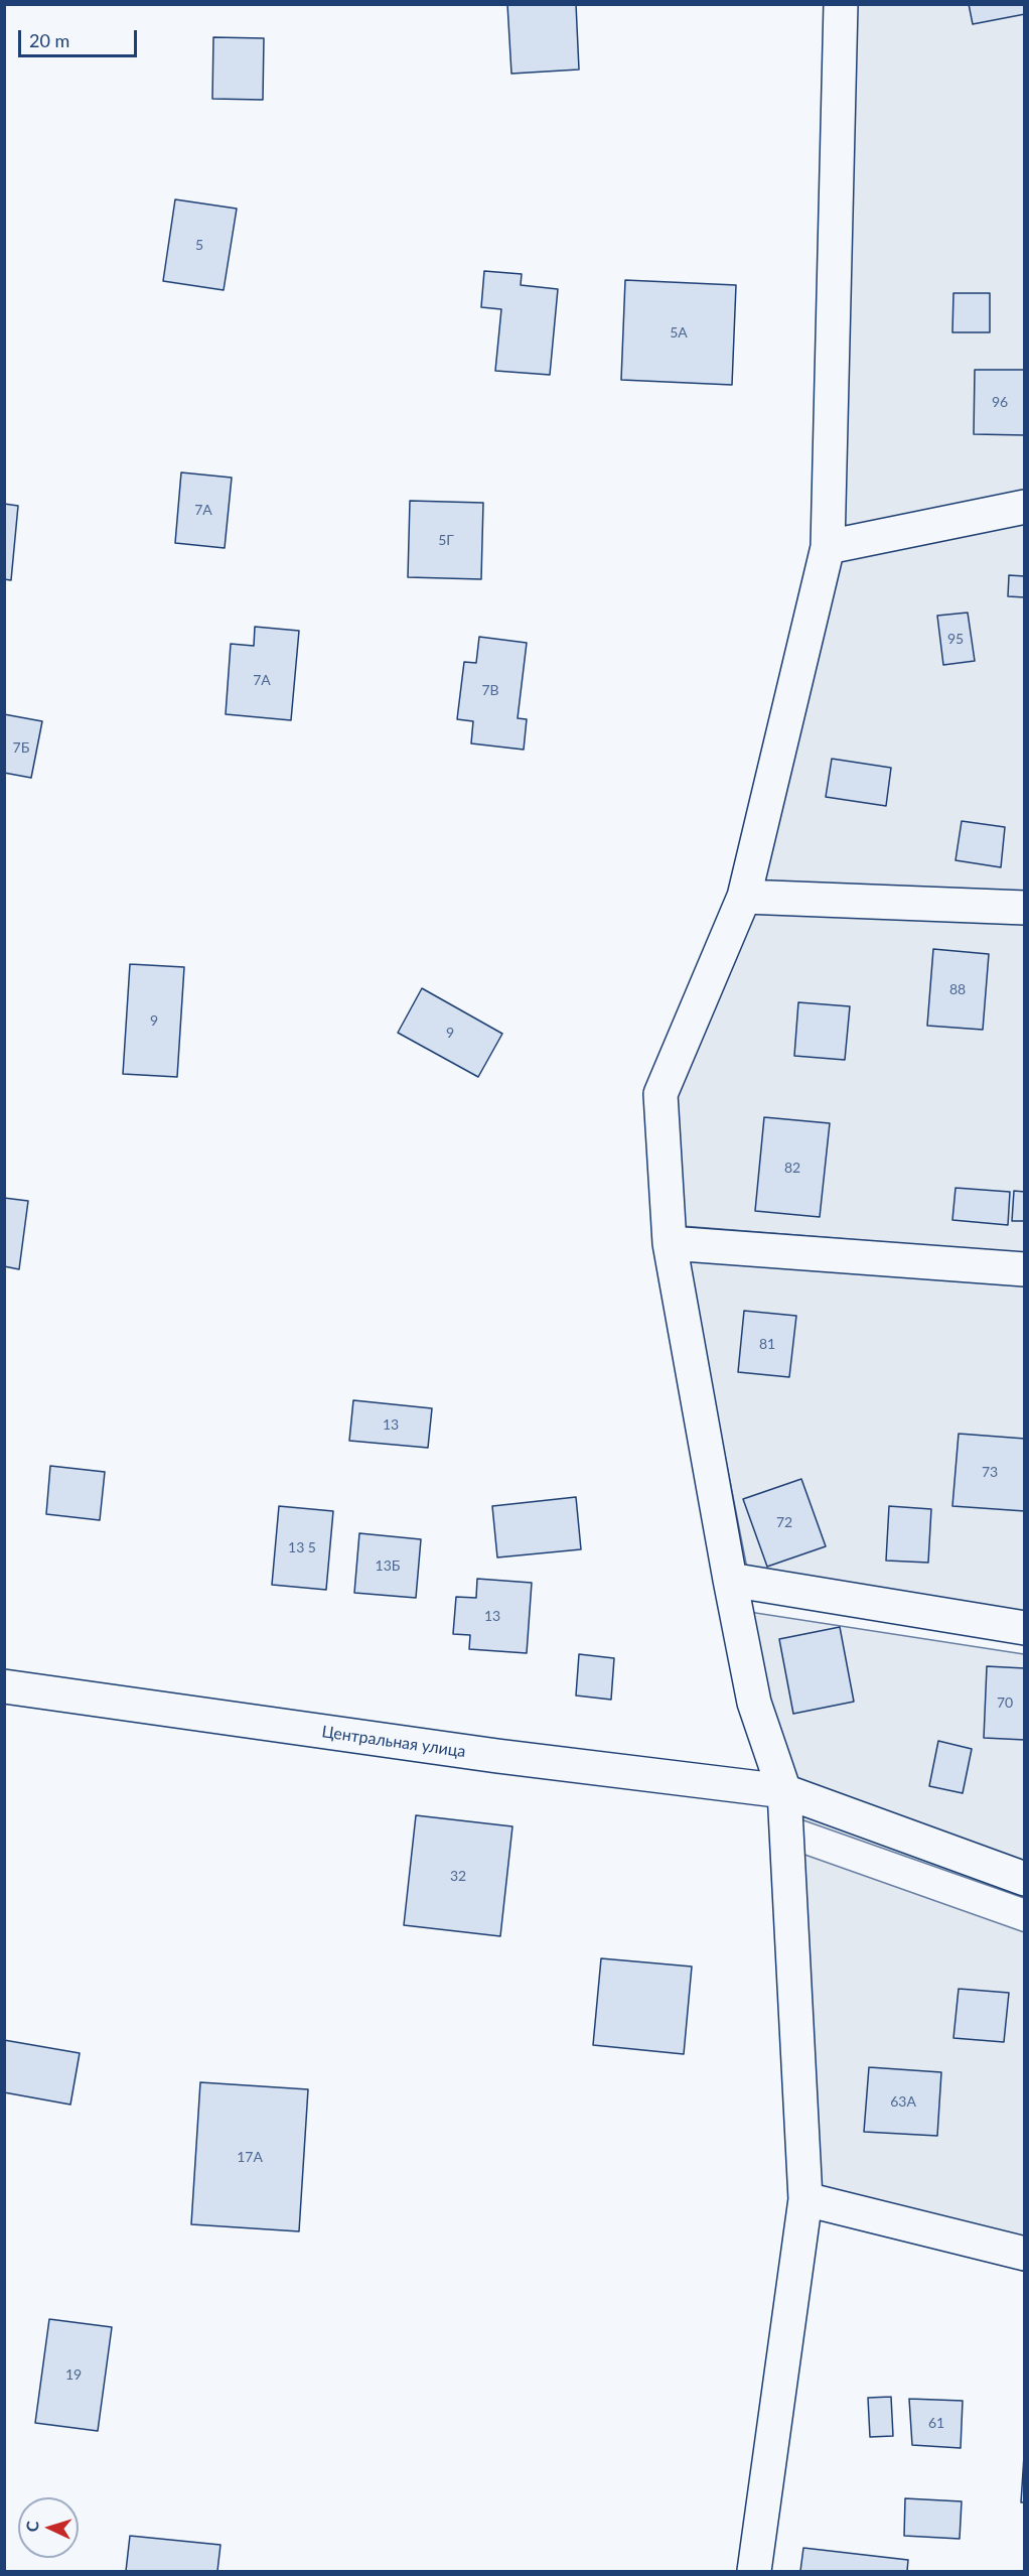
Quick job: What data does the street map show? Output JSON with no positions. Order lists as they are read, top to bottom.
{
  "streets": {
    "street": ["Центральная улица"]
  },
  "house_numbers": [
    "5",
    "5А",
    "96",
    "7А",
    "5Г",
    "95",
    "7А",
    "7В",
    "7Б",
    "88",
    "9",
    "9",
    "82",
    "81",
    "13",
    "73",
    "72",
    "13 5",
    "13Б",
    "13",
    "70",
    "32",
    "63А",
    "17А",
    "19",
    "61"
  ],
  "scale_bar": "20 m",
  "north": "left"
}
